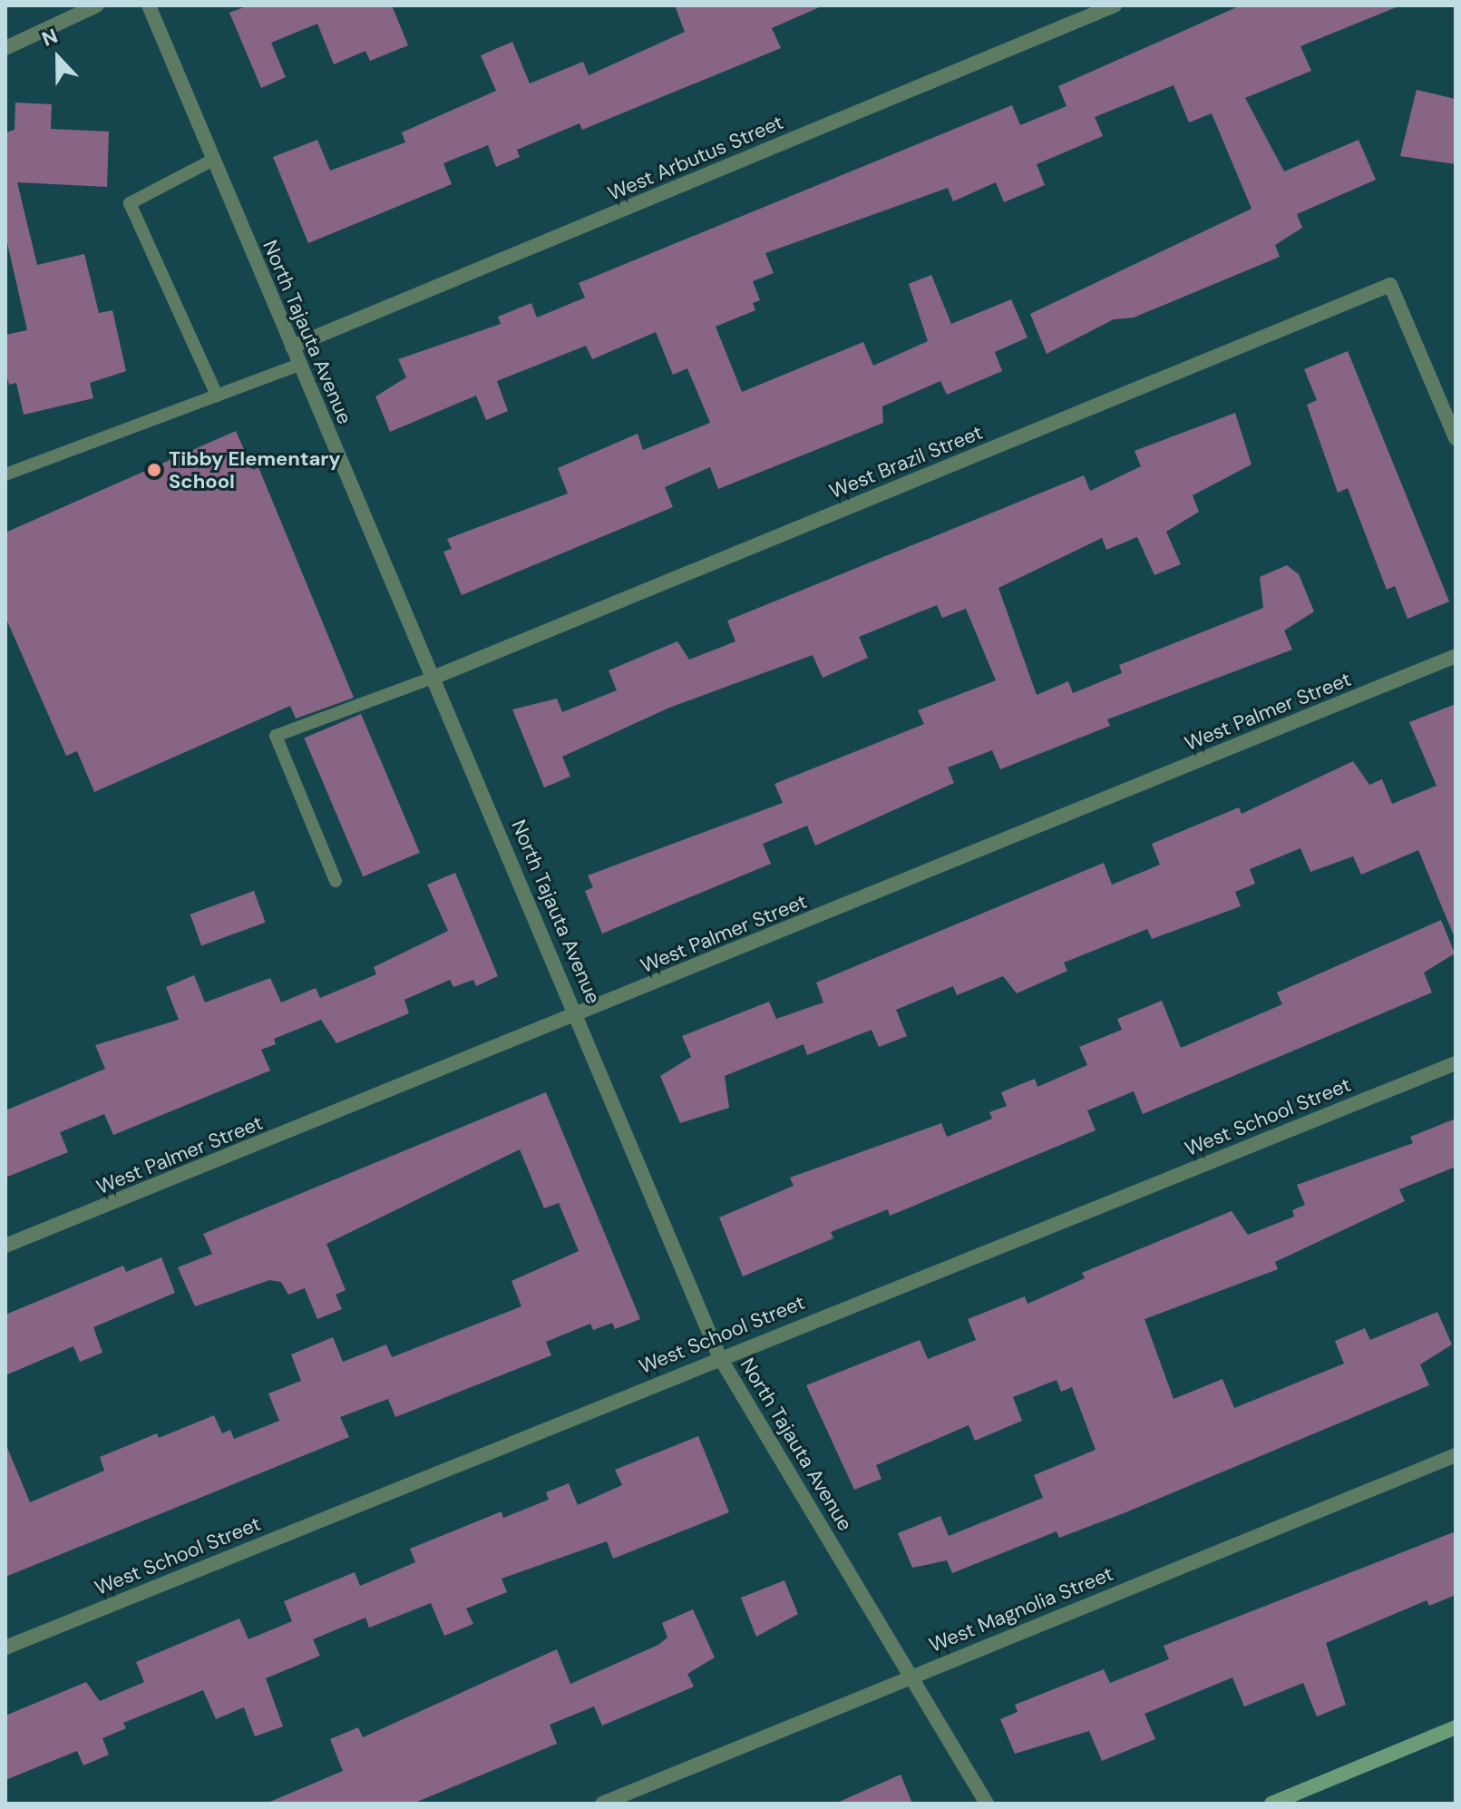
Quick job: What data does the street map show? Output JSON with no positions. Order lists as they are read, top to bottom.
{
  "streets": {
    "street": [
      "West Arbutus Street",
      "North Tajauta Avenue",
      "West Brazil Street",
      "West Palmer Street",
      "West School Street",
      "West Magnolia Street"
    ]
  },
  "crossings": [
    ["West Arbutus Street", "North Tajauta Avenue"],
    ["North Tajauta Avenue", "West Brazil Street"],
    ["North Tajauta Avenue", "West Palmer Street"],
    ["North Tajauta Avenue", "West School Street"],
    ["North Tajauta Avenue", "West Magnolia Street"]
  ],
  "places": ["Tibby Elementary School"],
  "north": "top"
}
